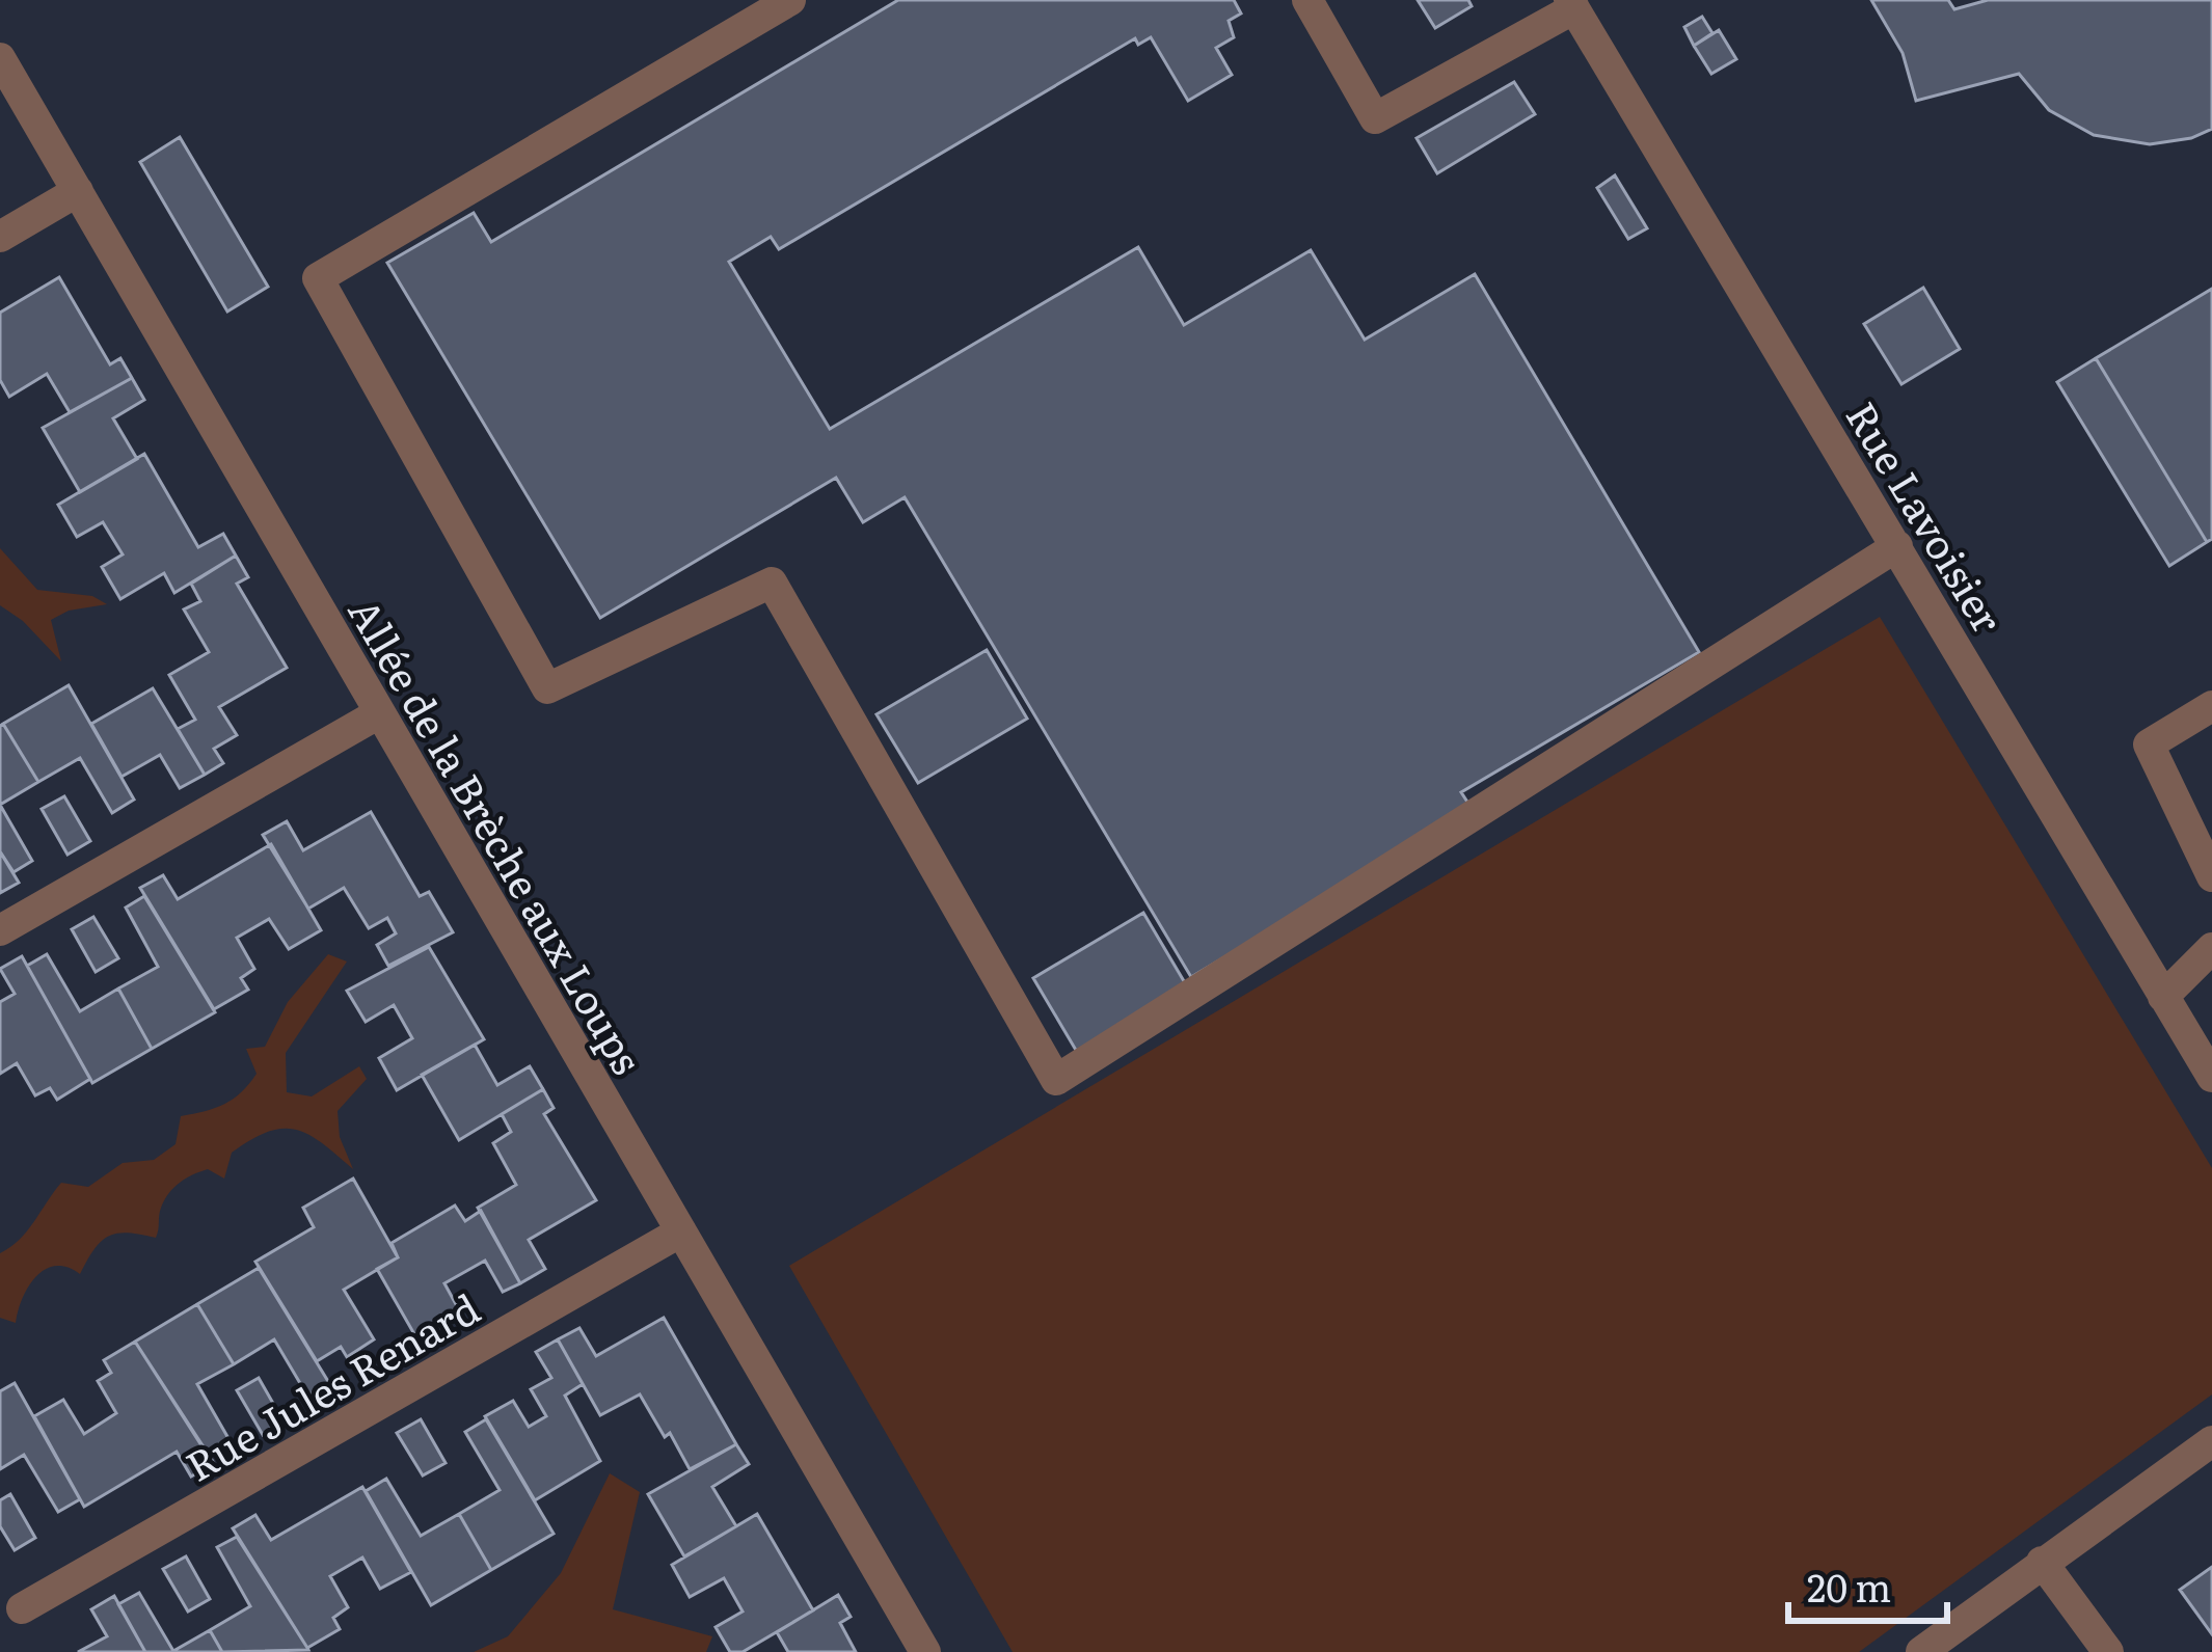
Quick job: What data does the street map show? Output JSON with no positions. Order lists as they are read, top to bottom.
{
  "streets": {
    "street": ["Rue Lavoisier", "Allée de la Brèche aux Loups", "Rue Jules Renard"]
  },
  "crossings": [
    ["Allée de la Brèche aux Loups", "Rue Jules Renard"]
  ],
  "scale_bar": "20 m"
}
